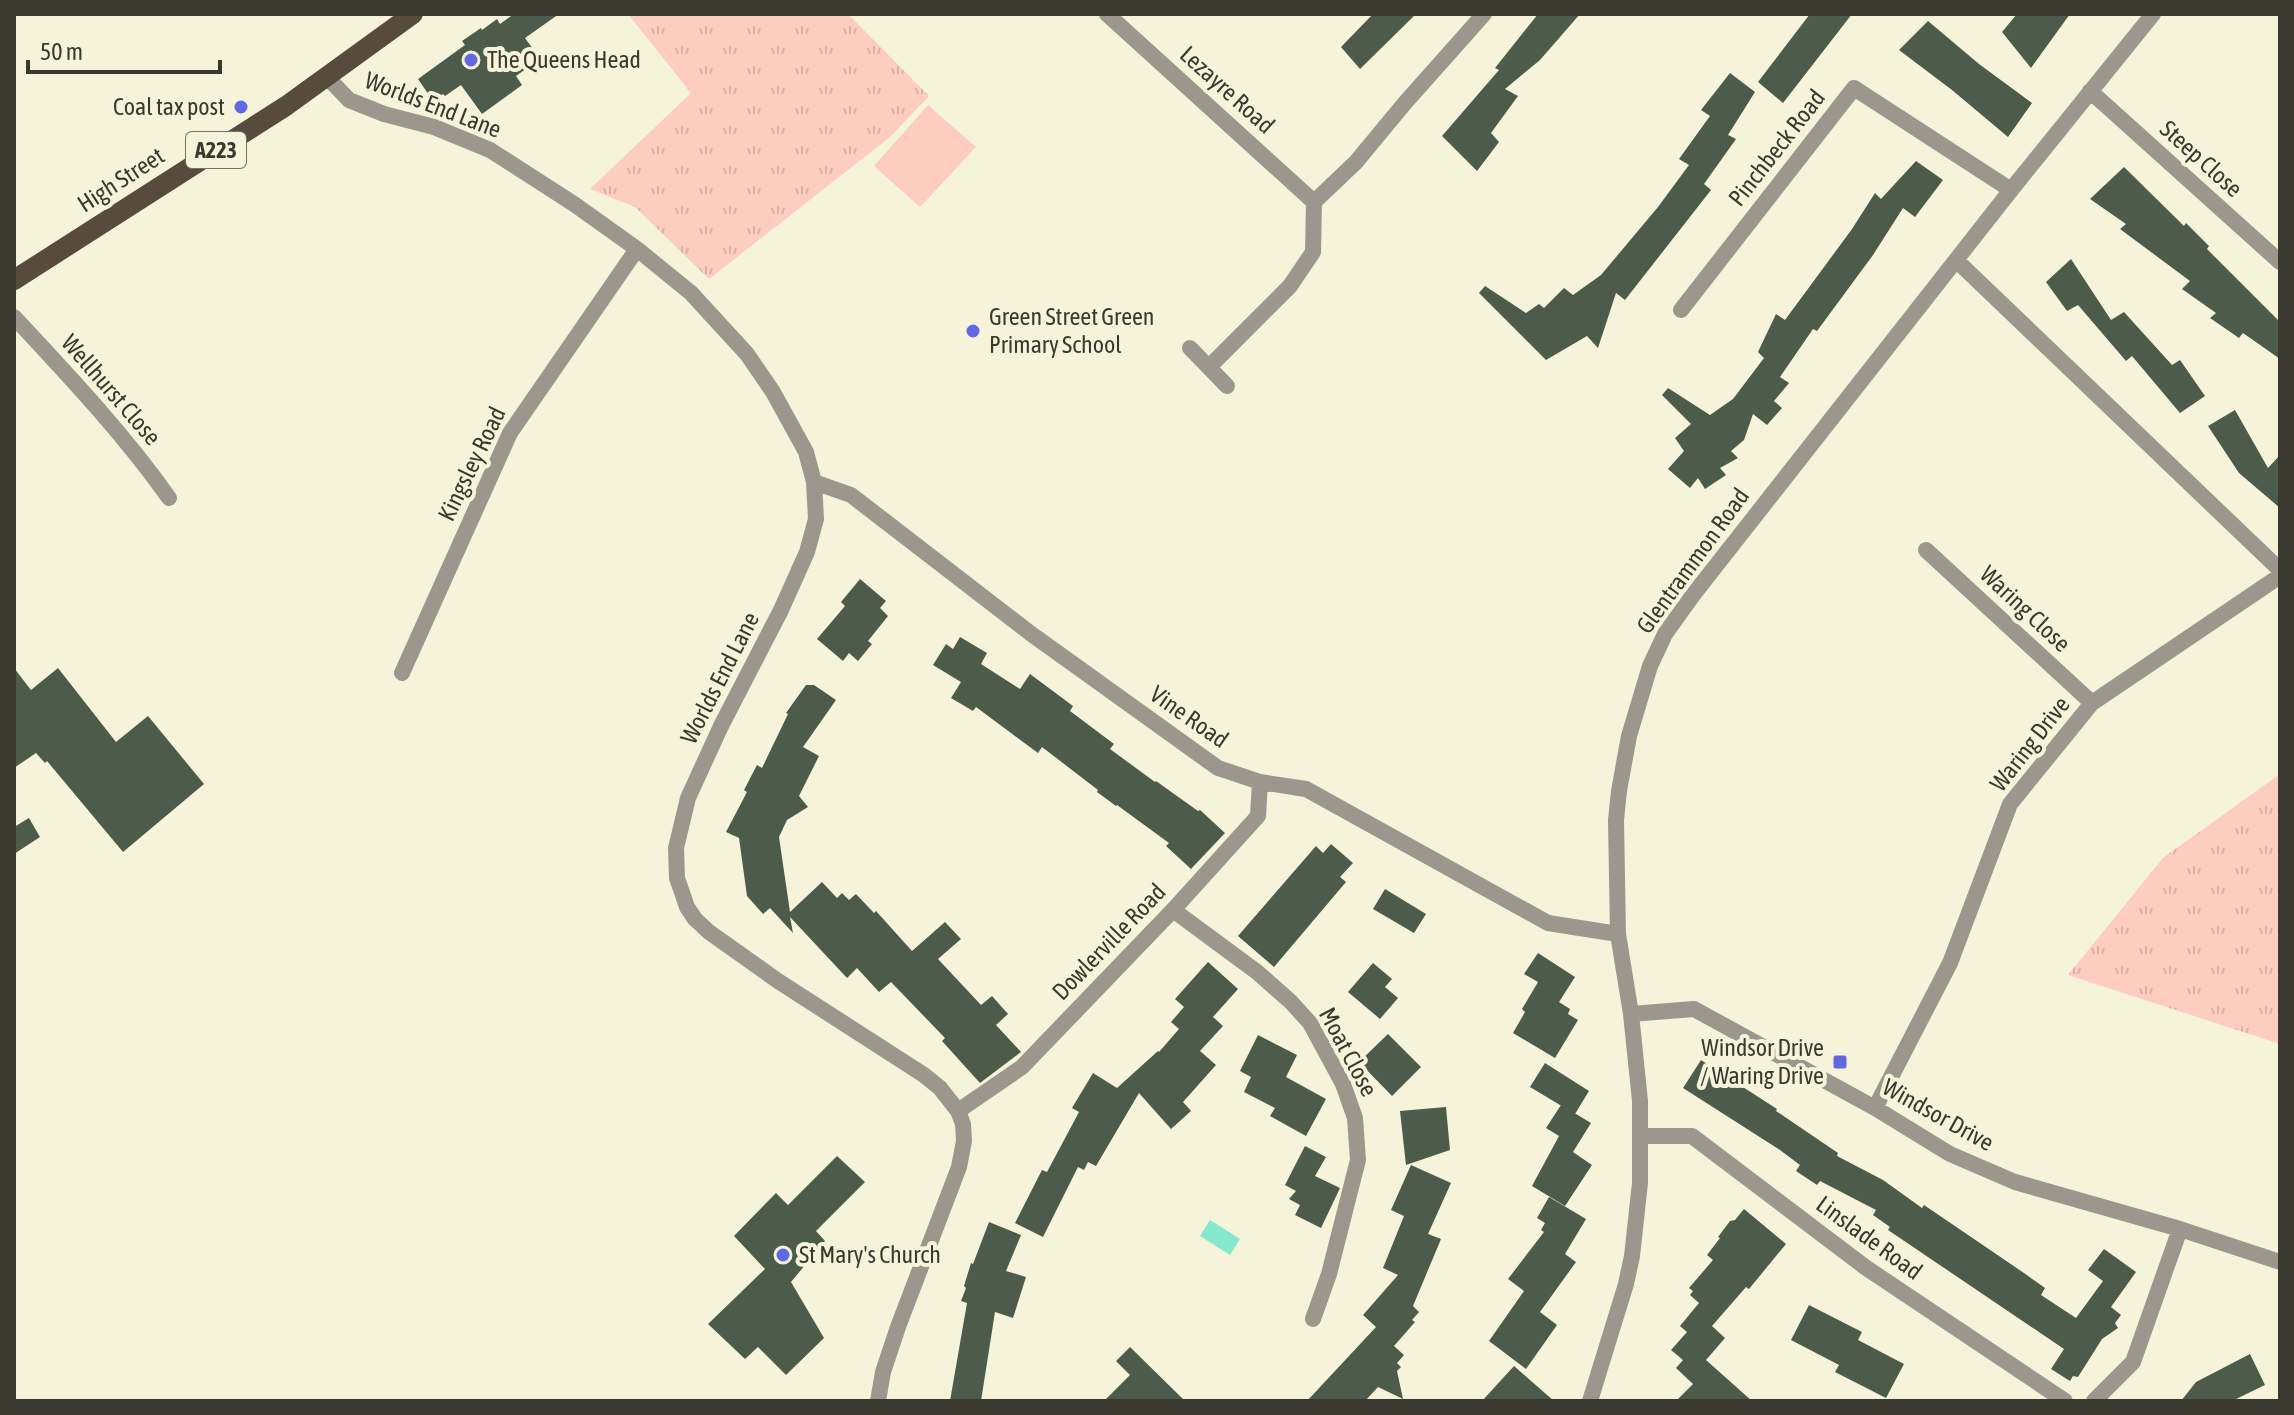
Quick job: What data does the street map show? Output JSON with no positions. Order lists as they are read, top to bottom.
{
  "streets": {
    "main road": ["A223", "High Street"],
    "street": [
      "Lezayre Road",
      "Worlds End Lane",
      "Pinchbeck Road",
      "Steep Close",
      "Wellhurst Close",
      "Kingsley Road",
      "Glentrammon Road",
      "Waring Close",
      "Vine Road",
      "Waring Drive",
      "Dowlerville Road",
      "Moat Close",
      "Windsor Drive",
      "Linslade Road"
    ]
  },
  "crossings": [
    ["Worlds End Lane", "High Street"],
    ["Worlds End Lane", "Kingsley Road"],
    ["Worlds End Lane", "Vine Road"],
    ["Worlds End Lane", "Dowlerville Road"],
    ["Pinchbeck Road", "Glentrammon Road"],
    ["Steep Close", "Glentrammon Road"],
    ["Glentrammon Road", "Vine Road"],
    ["Glentrammon Road", "Windsor Drive"],
    ["Glentrammon Road", "Linslade Road"],
    ["Waring Close", "Waring Drive"],
    ["Vine Road", "Dowlerville Road"],
    ["Waring Drive", "Windsor Drive"],
    ["Dowlerville Road", "Moat Close"]
  ],
  "places": {
    "other": [
      "The Queens Head",
      "Coal tax post",
      "Green Street Green Primary School",
      "St Mary's Church"
    ],
    "transit": ["Windsor Drive / Waring Drive"]
  },
  "scale_bar": "50 m"
}
